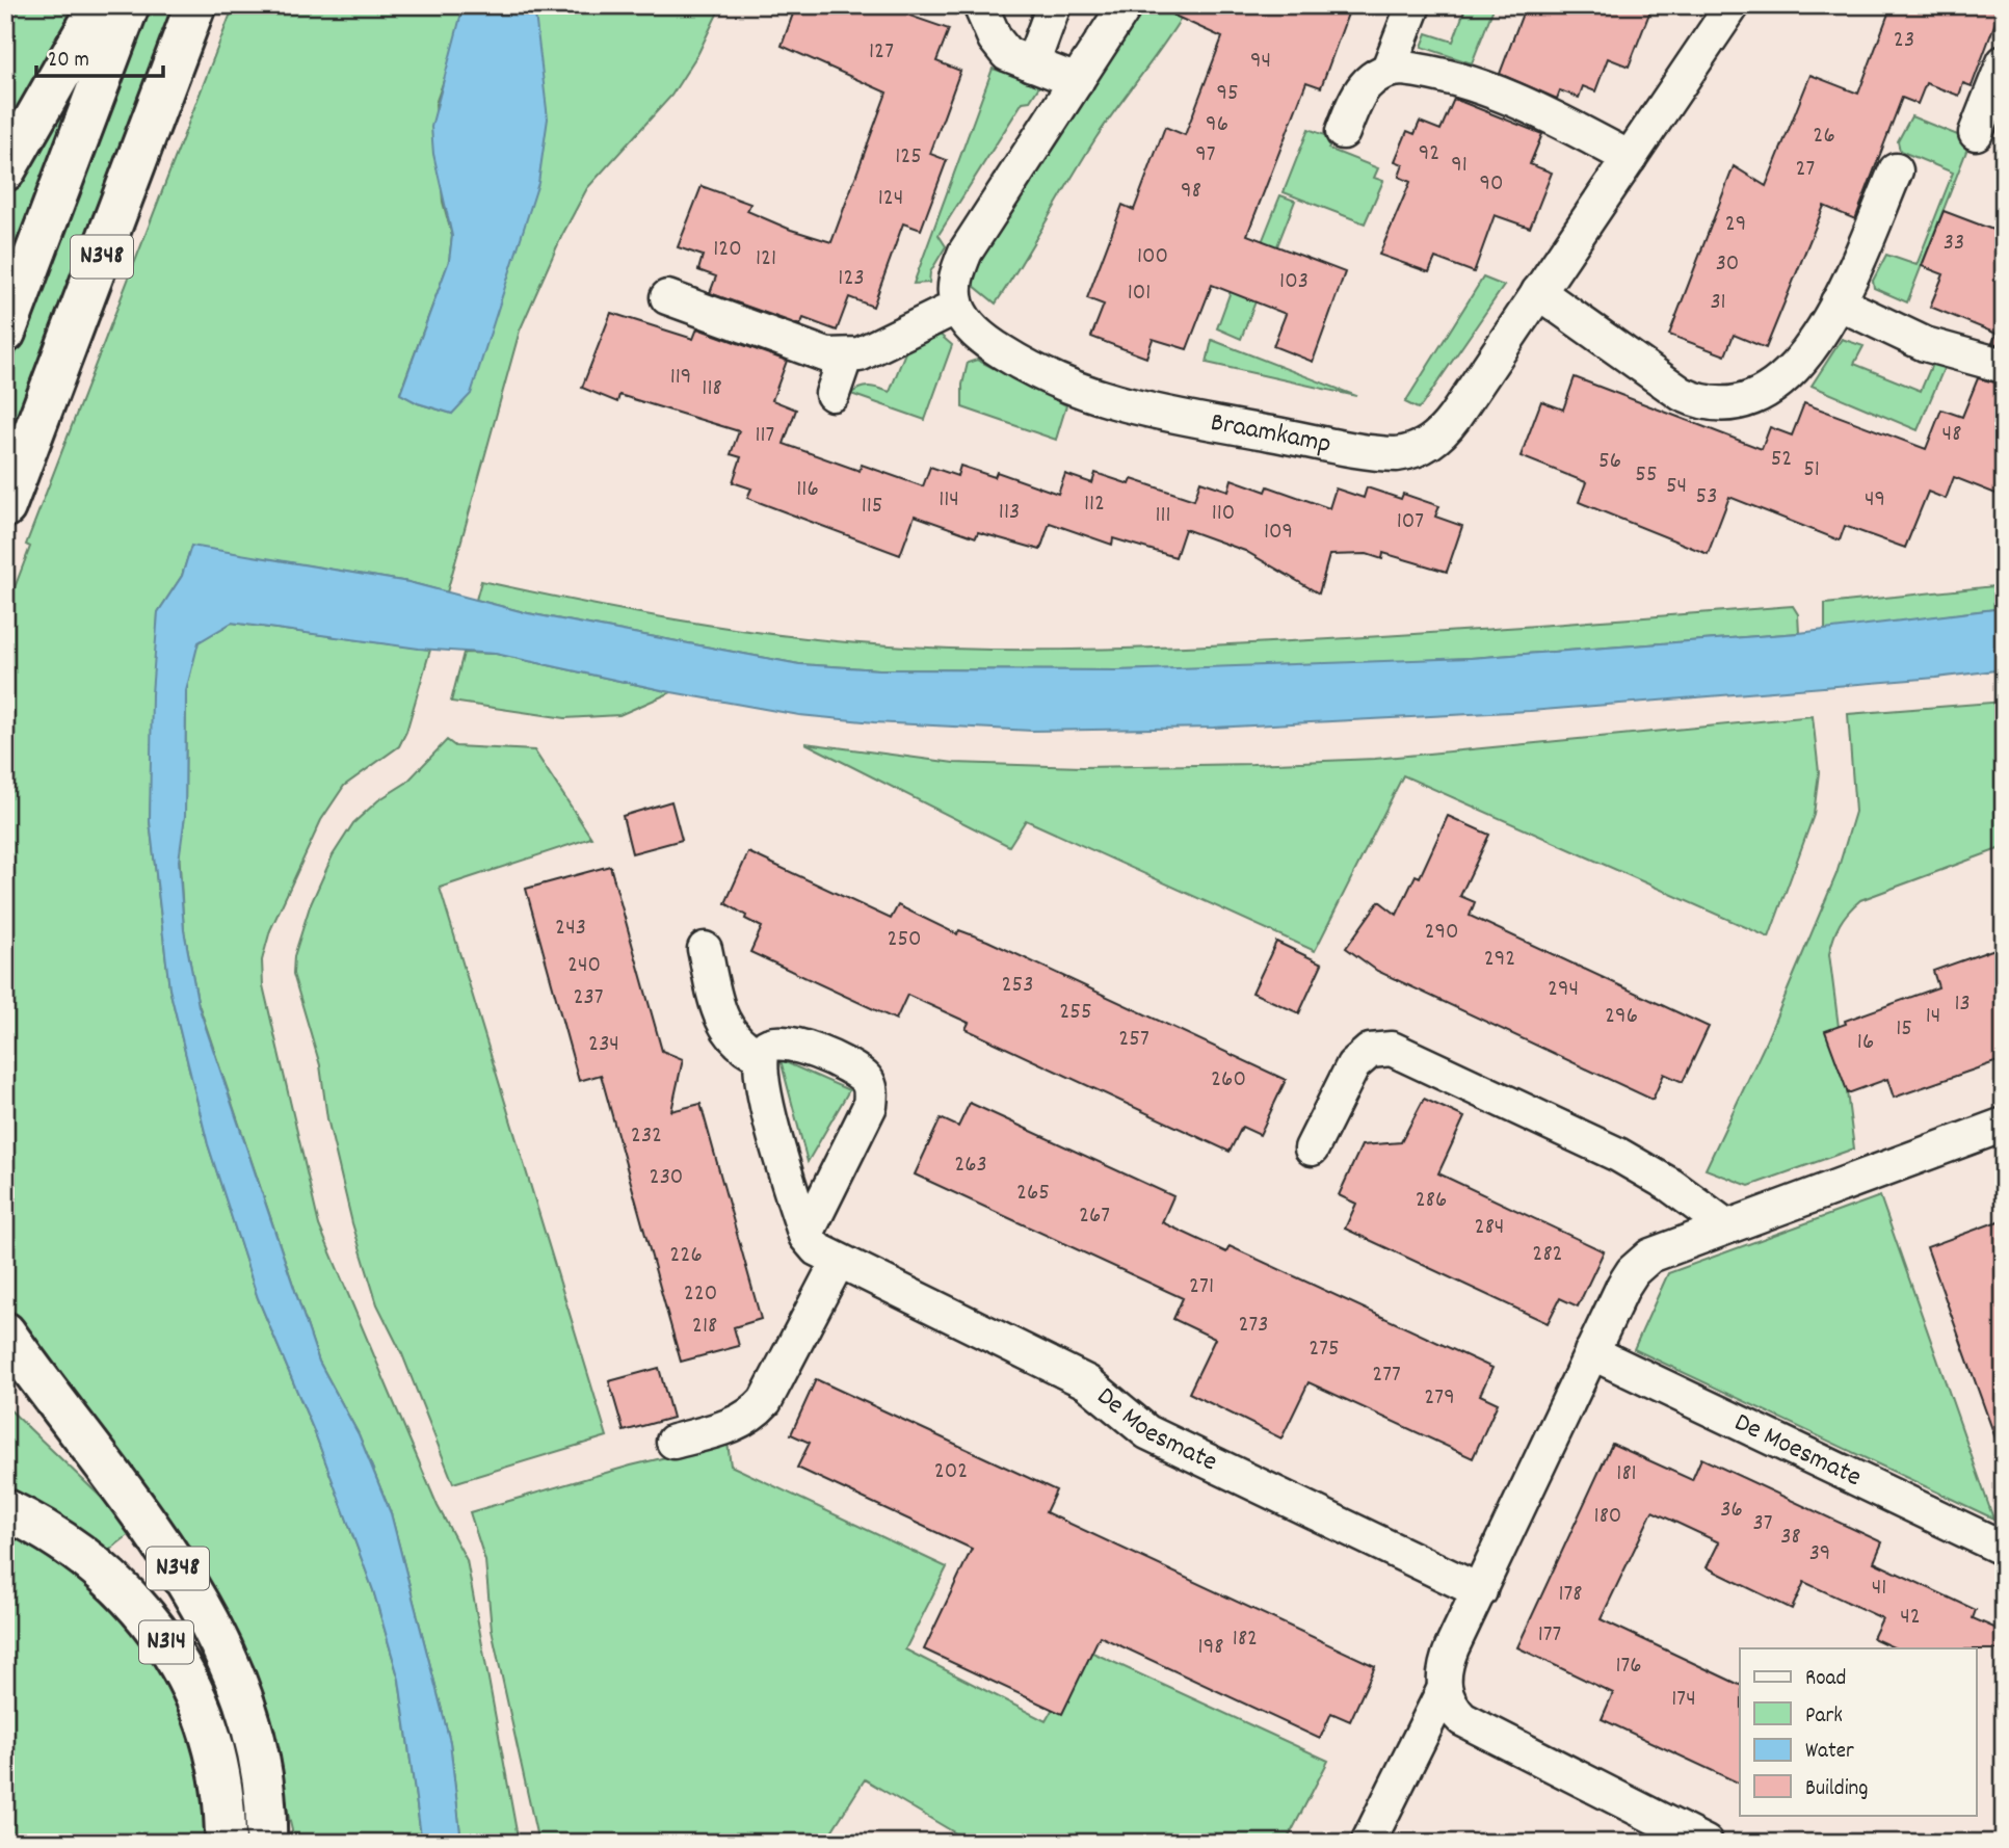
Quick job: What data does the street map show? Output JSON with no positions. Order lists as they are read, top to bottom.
{
  "streets": {
    "main road": ["N348", "N314"],
    "street": ["Braamkamp", "De Moesmate"]
  },
  "house_numbers": [
    "23",
    "127",
    "94",
    "95",
    "96",
    "26",
    "92",
    "97",
    "125",
    "91",
    "27",
    "90",
    "98",
    "124",
    "29",
    "33",
    "120",
    "100",
    "121",
    "30",
    "123",
    "103",
    "101",
    "31",
    "119",
    "118",
    "48",
    "117",
    "52",
    "56",
    "51",
    "55",
    "54",
    "116",
    "53",
    "114",
    "49",
    "112",
    "115",
    "113",
    "110",
    "111",
    "107",
    "109",
    "243",
    "290",
    "250",
    "292",
    "240",
    "253",
    "294",
    "237",
    "13",
    "255",
    "296",
    "14",
    "15",
    "257",
    "16",
    "234",
    "260",
    "232",
    "263",
    "230",
    "265",
    "286",
    "267",
    "284",
    "282",
    "226",
    "271",
    "220",
    "273",
    "218",
    "275",
    "277",
    "279",
    "202",
    "181",
    "36",
    "180",
    "37",
    "38",
    "39",
    "41",
    "178",
    "42",
    "177",
    "182",
    "198",
    "176",
    "174"
  ],
  "legend": [
    "Road",
    "Park",
    "Water",
    "Building"
  ],
  "scale_bar": "20 m"
}
